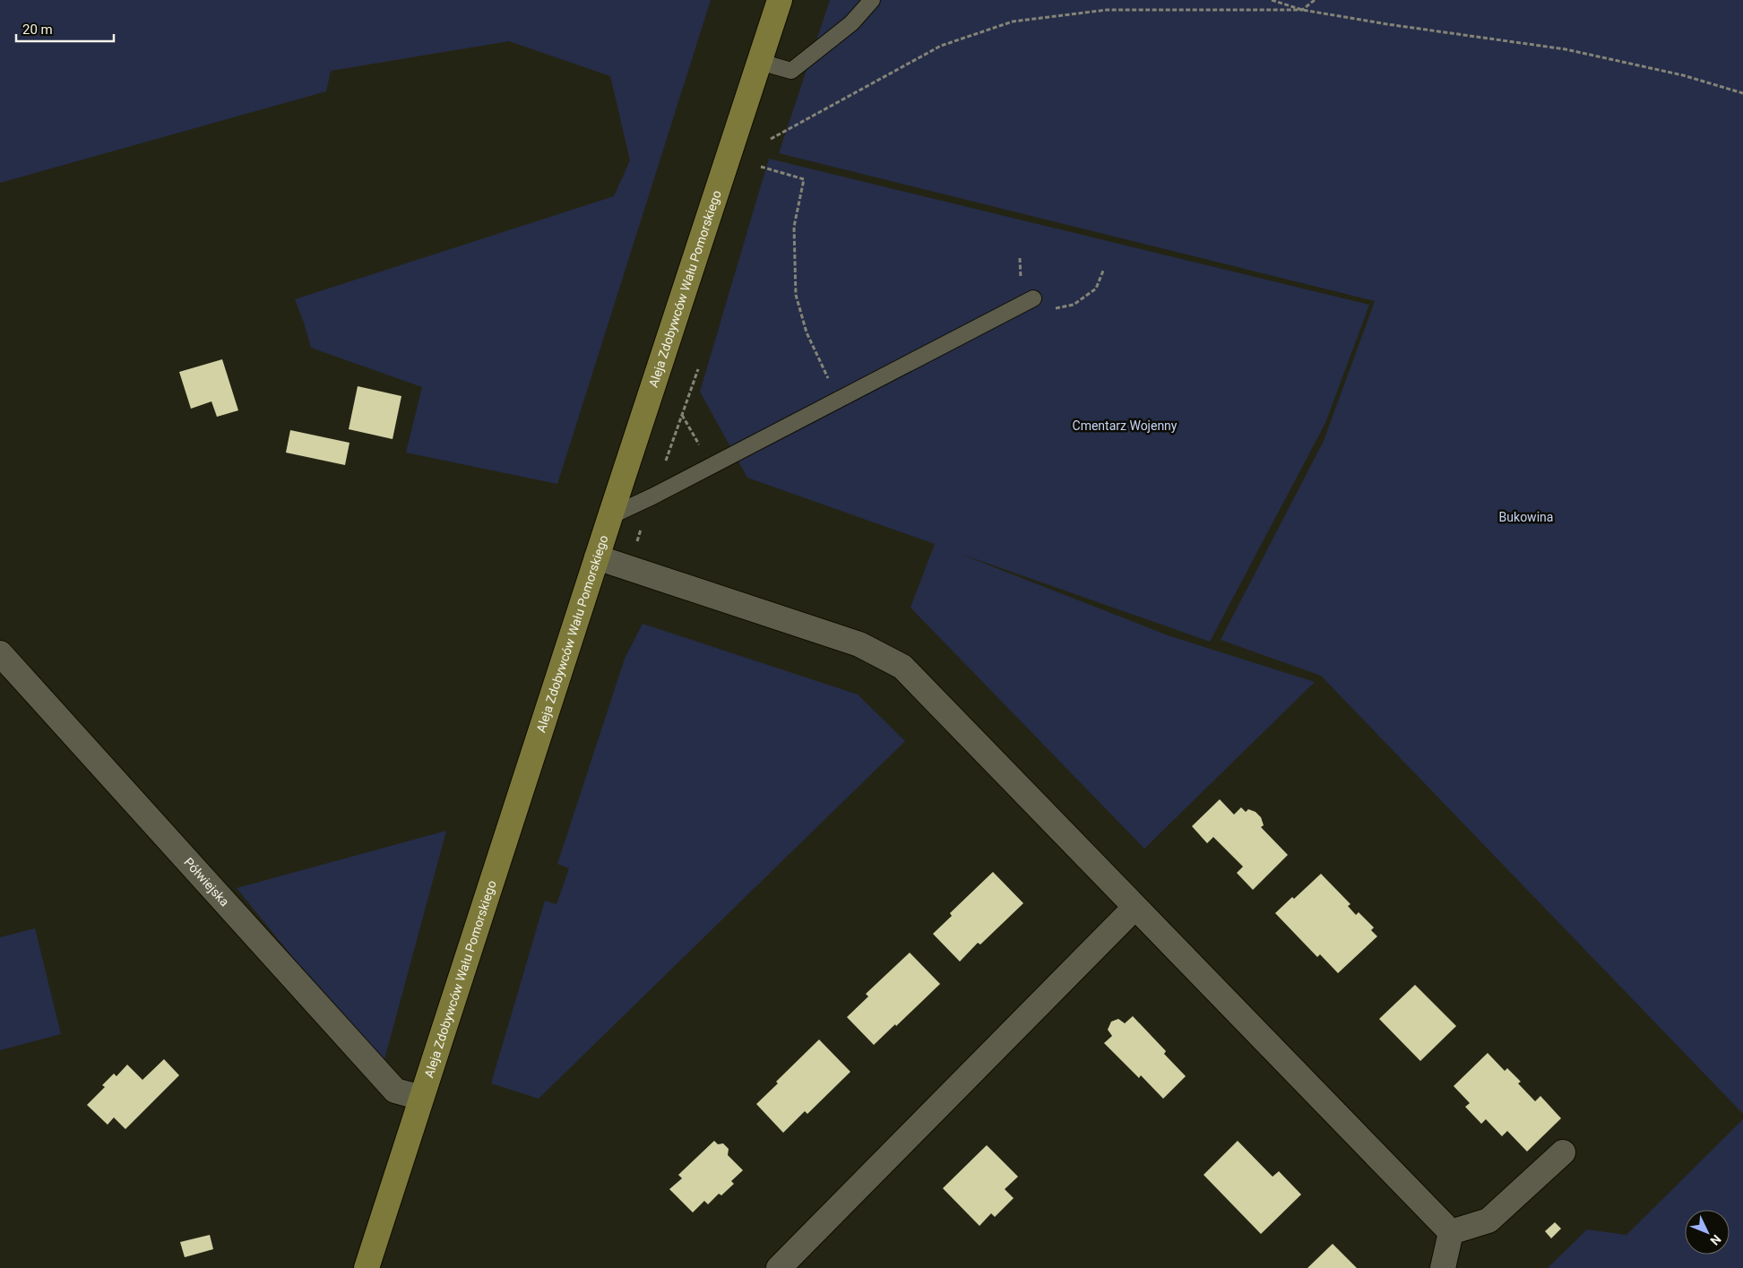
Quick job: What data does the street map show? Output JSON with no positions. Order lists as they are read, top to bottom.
{
  "streets": {
    "main road": ["Aleja Zdobywców Wału Pomorskiego"],
    "street": ["Półwiejska"]
  },
  "crossings": [
    ["Aleja Zdobywców Wału Pomorskiego", "Półwiejska"]
  ],
  "parks": ["Cmentarz Wojenny", "Bukowina"],
  "scale_bar": "20 m",
  "north": "bottom right"
}
